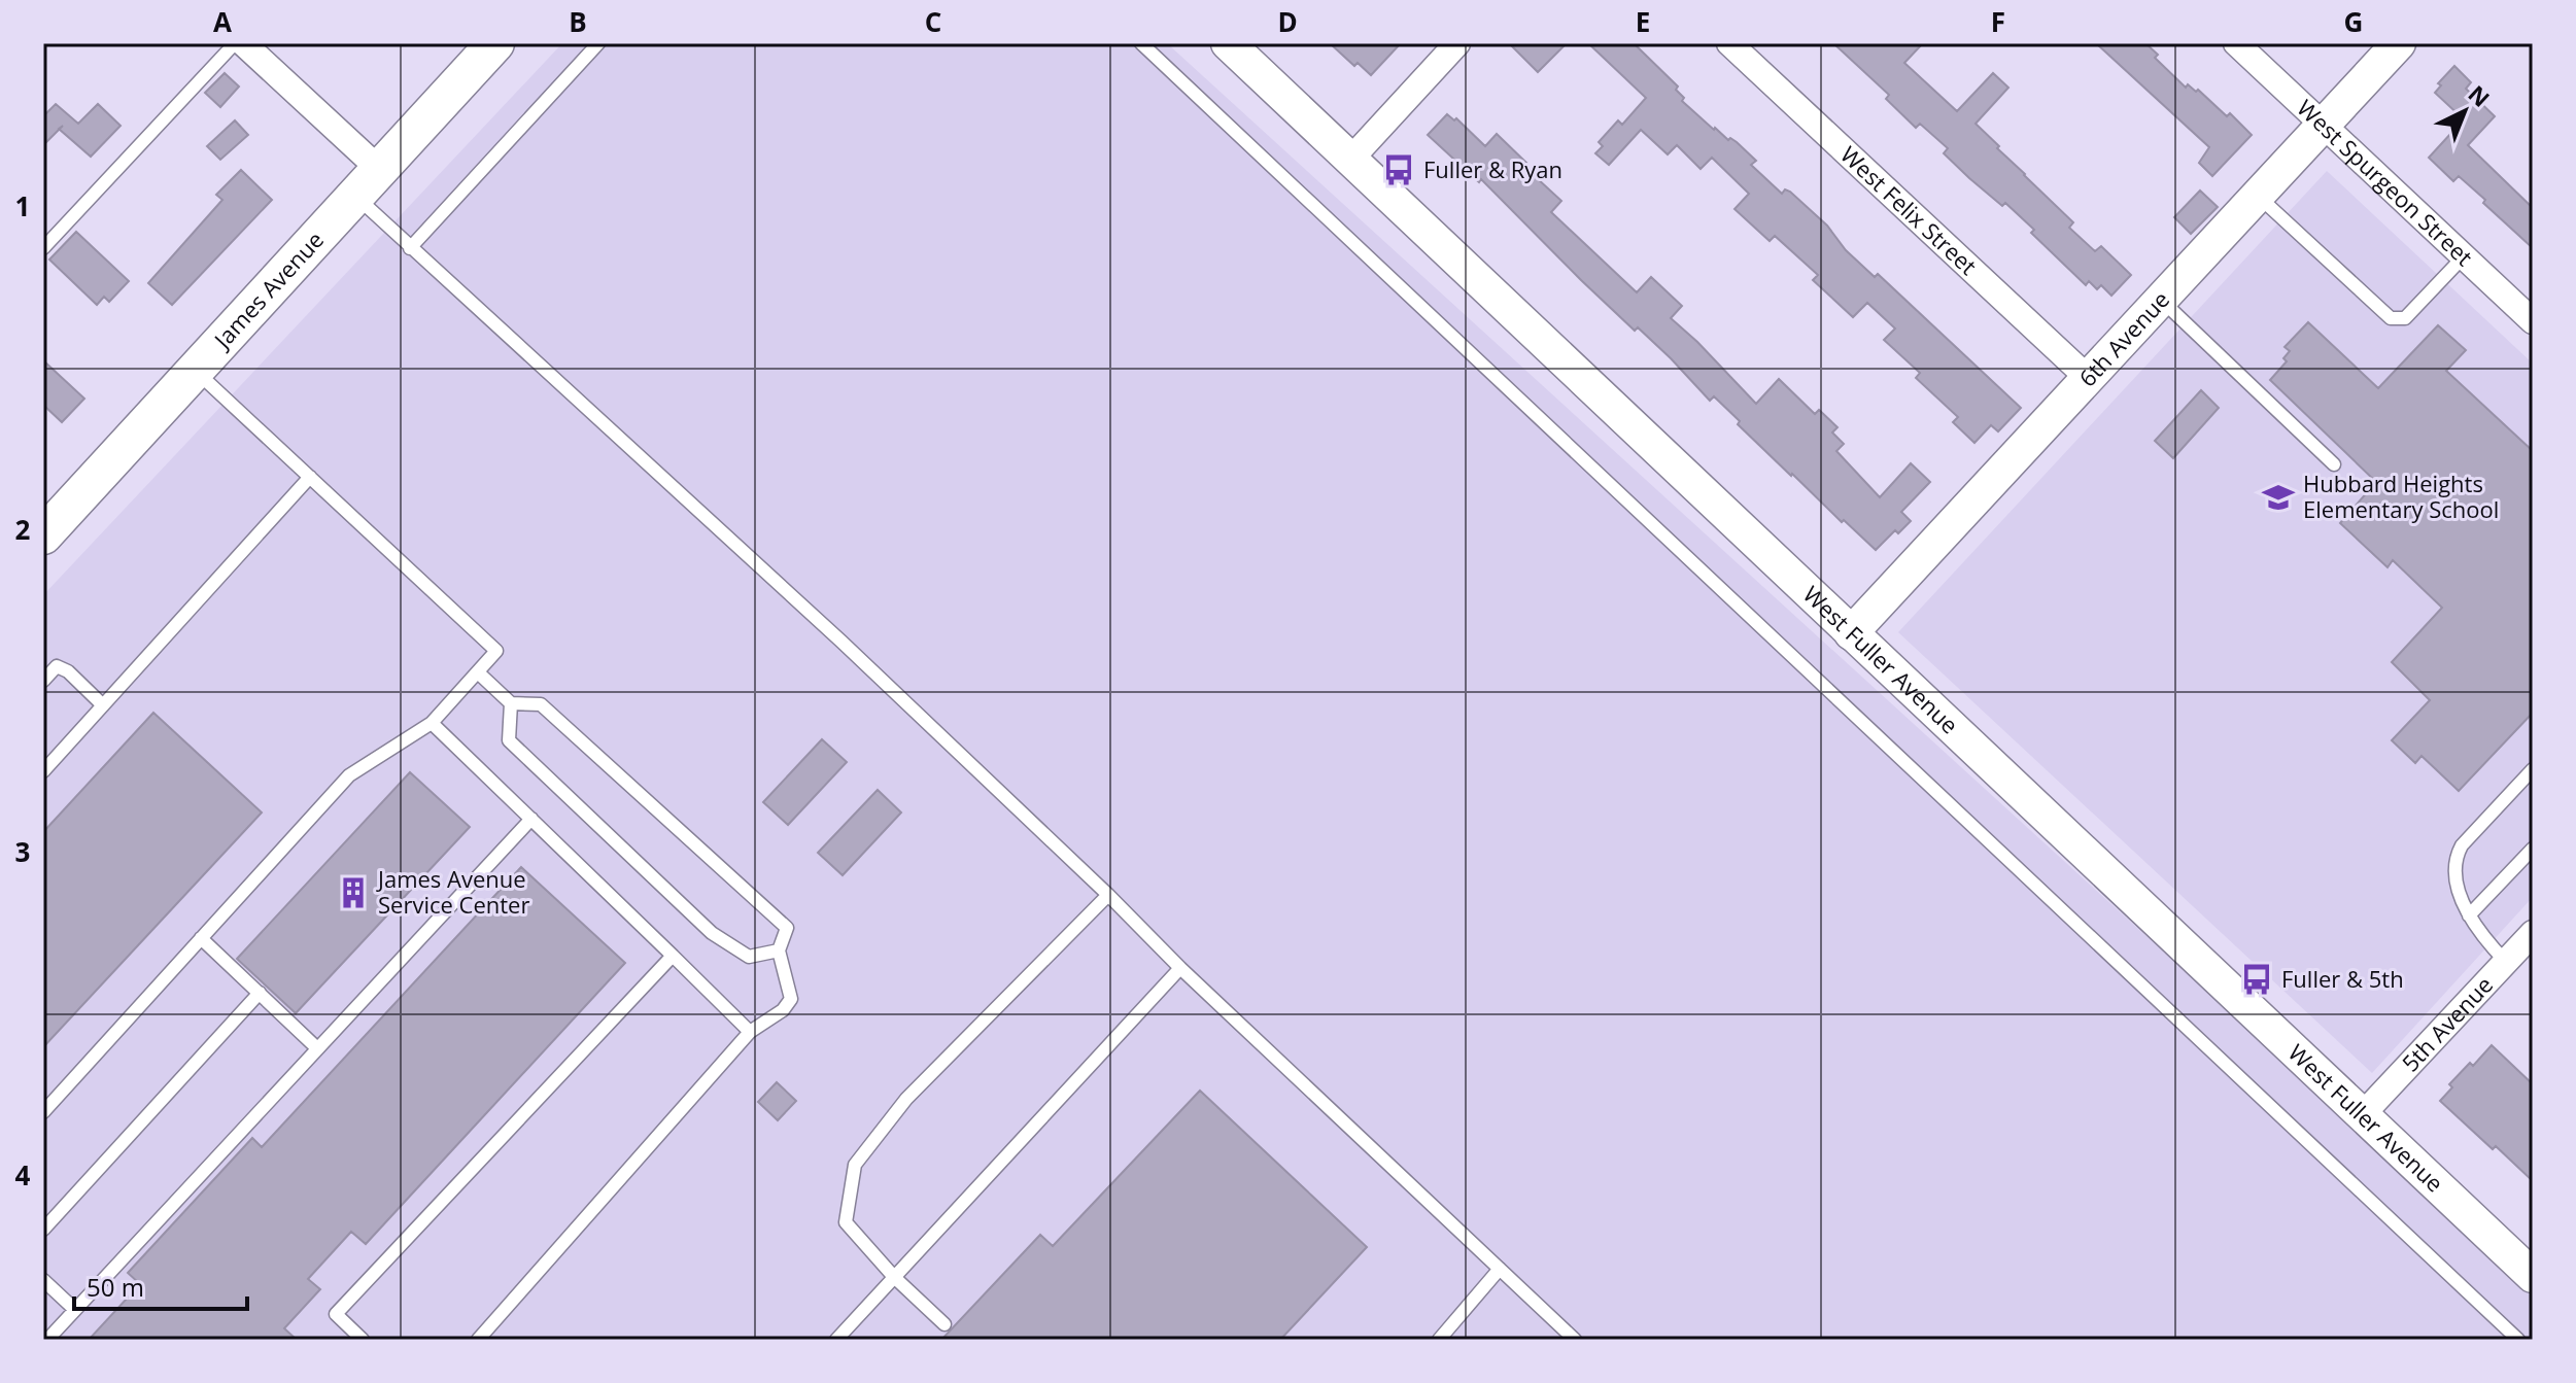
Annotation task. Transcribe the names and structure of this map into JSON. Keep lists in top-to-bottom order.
{
  "streets": {
    "main road": ["James Avenue"],
    "street": [
      "West Spurgeon Street",
      "West Felix Street",
      "6th Avenue",
      "West Fuller Avenue",
      "5th Avenue"
    ]
  },
  "crossings": [
    ["West Spurgeon Street", "6th Avenue"],
    ["West Felix Street", "6th Avenue"],
    ["6th Avenue", "West Fuller Avenue"],
    ["West Fuller Avenue", "5th Avenue"]
  ],
  "places": {
    "bus stop": ["Fuller & Ryan", "Fuller & 5th"],
    "school or university": ["Hubbard Heights Elementary School"],
    "building": ["James Avenue Service Center"]
  },
  "scale_bar": "50 m",
  "north": "top right",
  "grid": {
    "columns": [
      "A",
      "B",
      "C",
      "D",
      "E",
      "F",
      "G"
    ],
    "rows": [
      "1",
      "2",
      "3",
      "4"
    ]
  }
}
